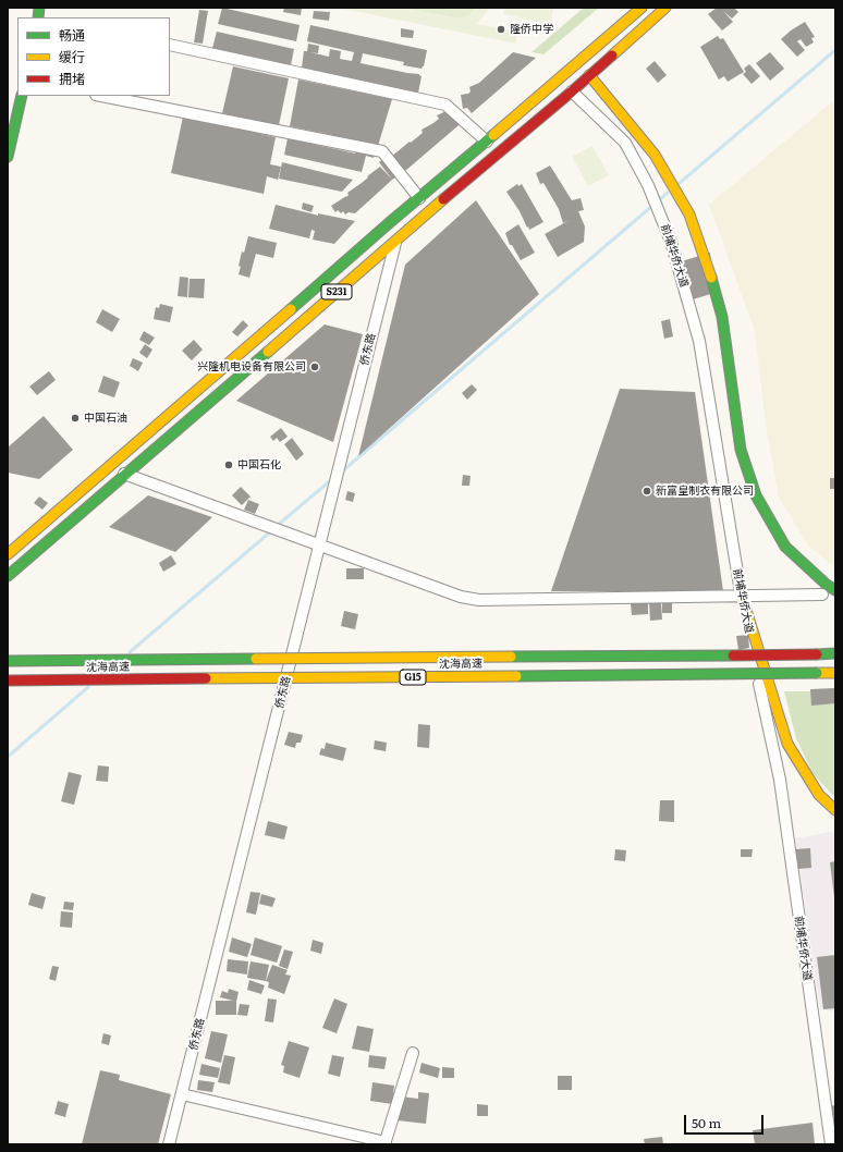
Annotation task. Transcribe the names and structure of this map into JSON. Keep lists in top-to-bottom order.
{
  "streets": {
    "main road": ["S231", "沈海高速", "G15"],
    "street": ["前埔华侨大道", "侨东路"]
  },
  "crossings": [
    ["前埔华侨大道", "S231"],
    ["S231", "侨东路"]
  ],
  "places": [
    "隆侨中学",
    "兴隆机电设备有限公司",
    "中国石油",
    "中国石化",
    "新富皇制衣有限公司"
  ],
  "legend": ["畅通", "缓行", "拥堵"],
  "scale_bar": "50 m"
}
